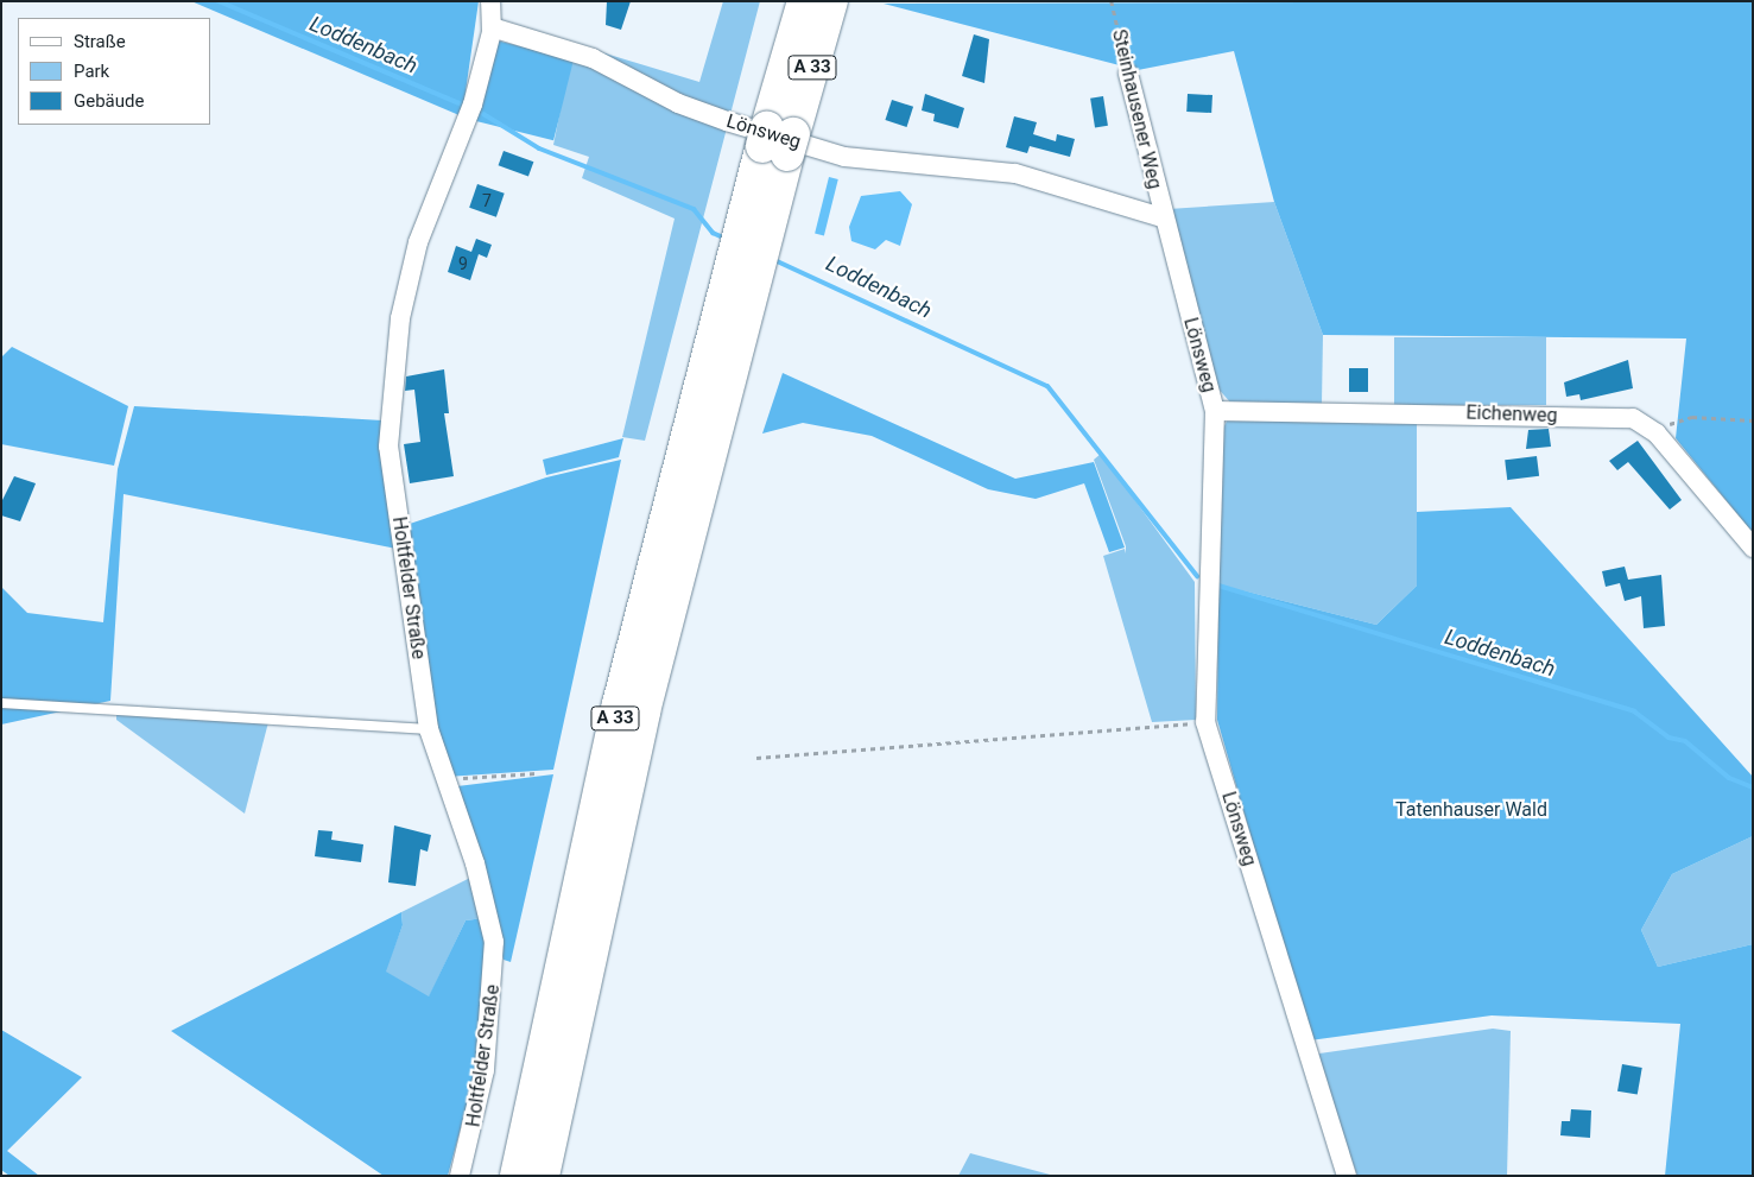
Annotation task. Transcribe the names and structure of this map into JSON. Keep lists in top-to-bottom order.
{
  "streets": {
    "highway": ["A 33"],
    "street": [
      "Steinhausener Weg",
      "Lönsweg",
      "Eichenweg",
      "Holtfelder Straße"
    ]
  },
  "crossings": [
    ["Steinhausener Weg", "Lönsweg"],
    ["Lönsweg", "Eichenweg"],
    ["Lönsweg", "Holtfelder Straße"]
  ],
  "water": ["Loddenbach"],
  "parks": ["Tatenhauser Wald"],
  "house_numbers": ["7", "9"],
  "legend": ["Straße", "Park", "Gebäude"]
}
